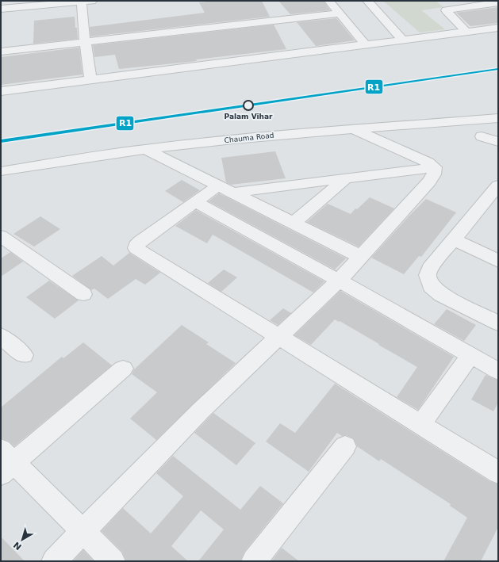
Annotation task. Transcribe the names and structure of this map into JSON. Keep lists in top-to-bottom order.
{
  "streets": {
    "street": ["Chauma Road"]
  },
  "places": ["Palam Vihar"],
  "lines": ["transit line R1"],
  "north": "bottom left"
}
